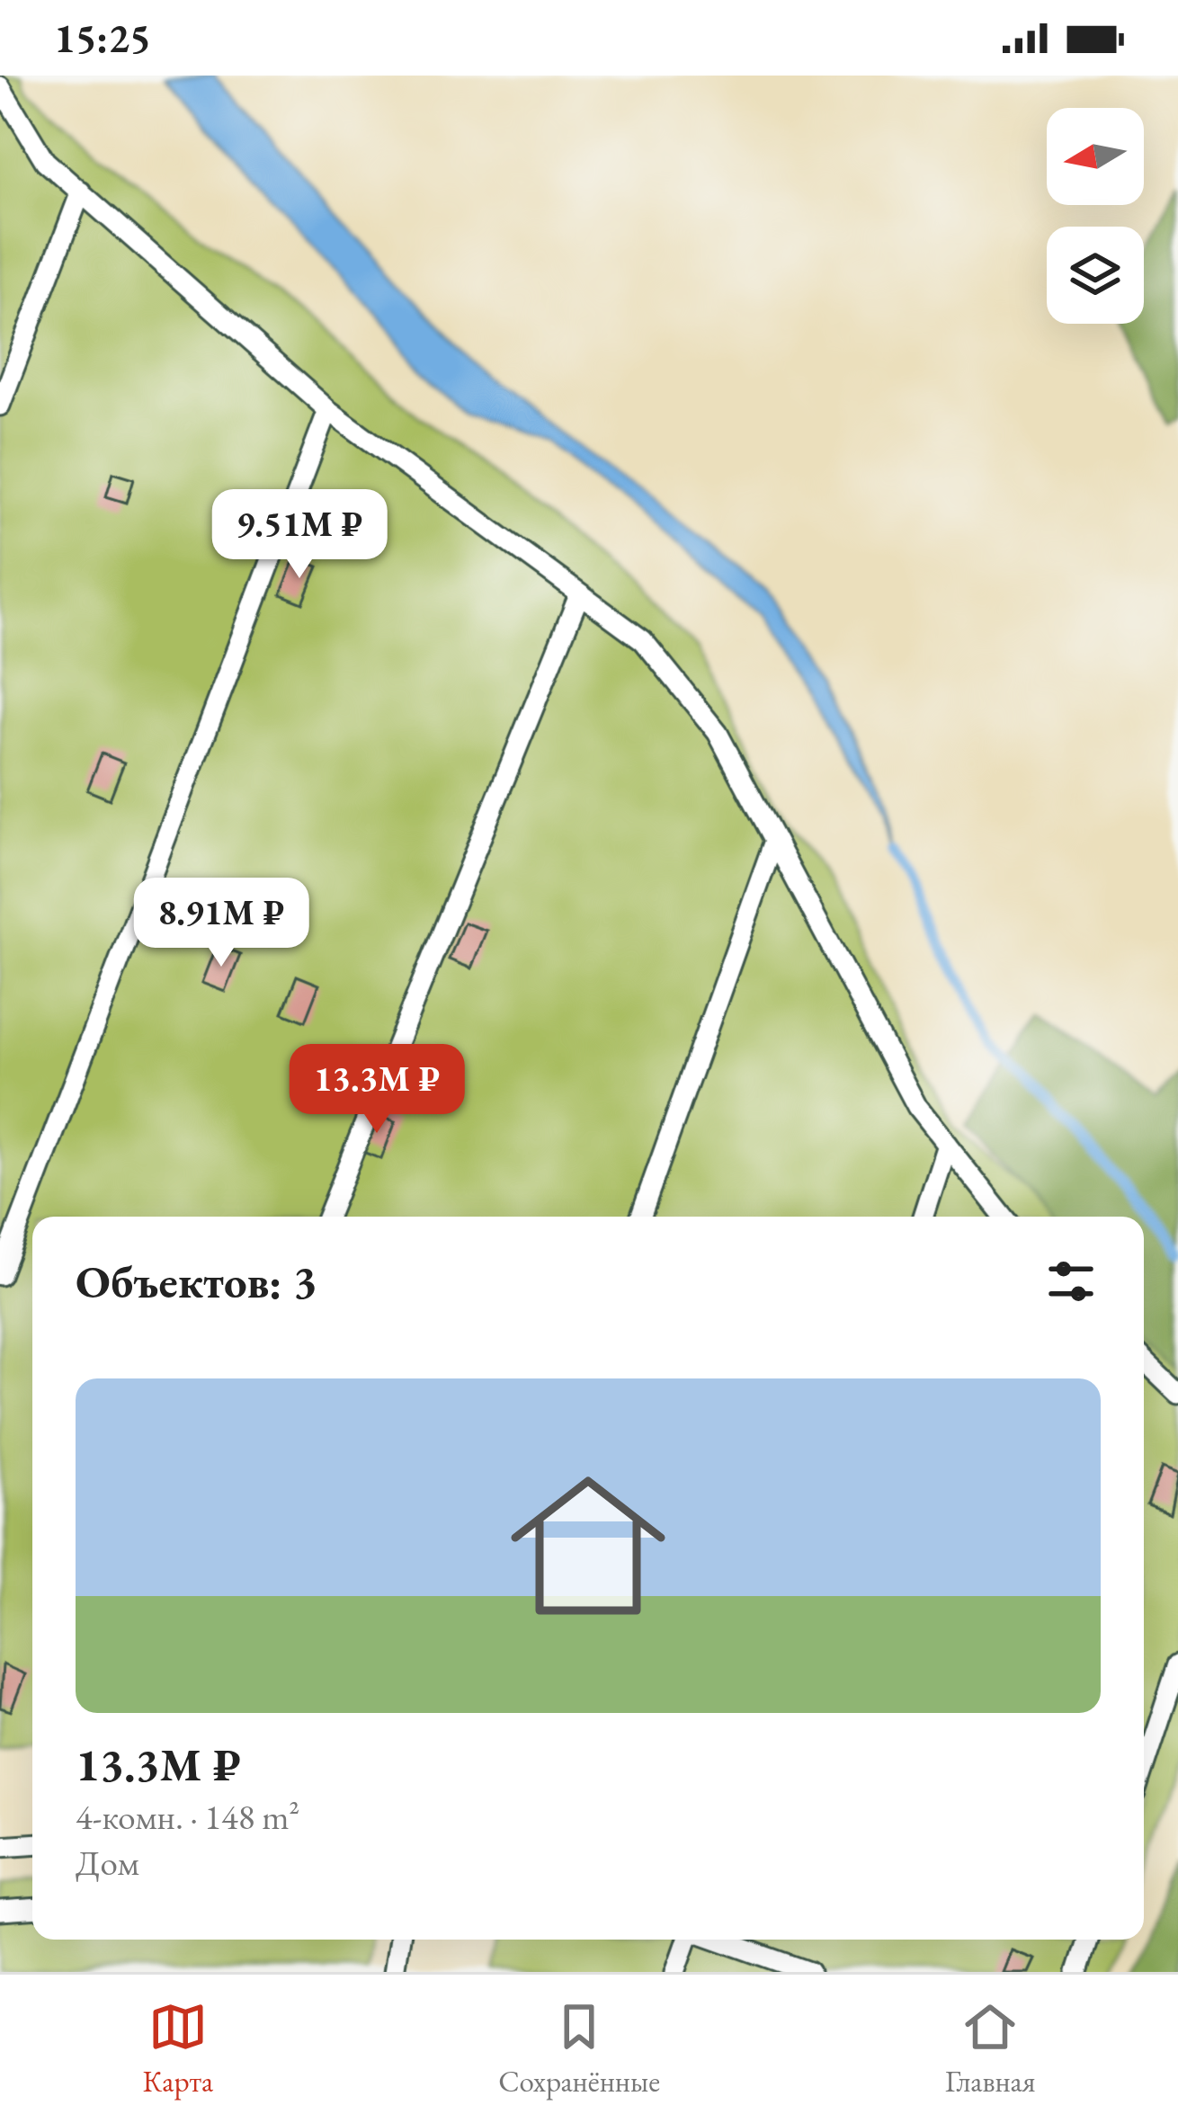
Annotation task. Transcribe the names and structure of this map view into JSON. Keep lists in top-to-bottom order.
{
  "north": "left",
  "page": {
    "status": "15:25",
    "price": ["9.51M ₽", "8.91M ₽", "13.3M ₽"],
    "heading": "Объектов: 3",
    "list": [
      {
        "name": "13.3M ₽",
        "note": "4-комн. · 148 m² · Дом"
      }
    ],
    "tabs": ["Карта", "Сохранённые", "Главная"]
  }
}
